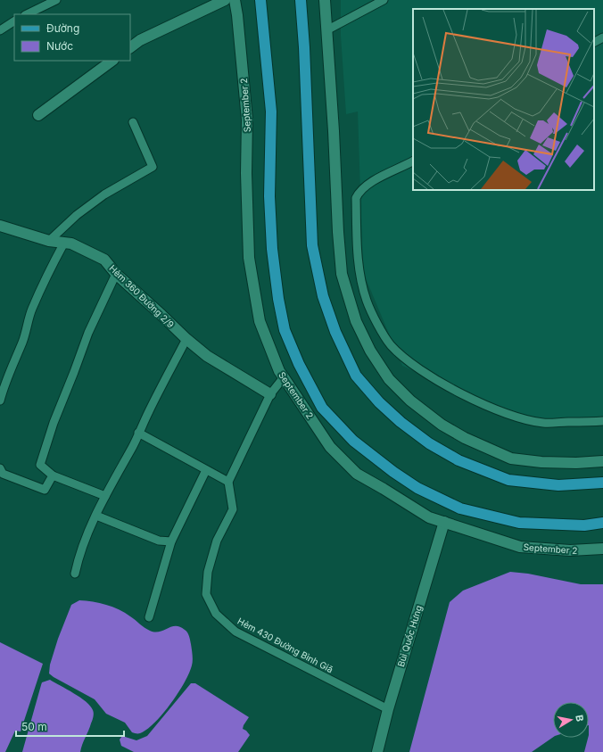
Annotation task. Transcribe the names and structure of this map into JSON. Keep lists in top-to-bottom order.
{
  "streets": {
    "main road": ["September 2", "Hẻm 360 Đường 2/9", "Bùi Quốc Hưng"],
    "lane": ["Hẻm 430 Đường Bình Giã"]
  },
  "crossings": [
    ["September 2", "Bùi Quốc Hưng"],
    ["Bùi Quốc Hưng", "Hẻm 430 Đường Bình Giã"]
  ],
  "legend": ["Đường", "Nước"],
  "scale_bar": "50 m",
  "north": "right"
}
